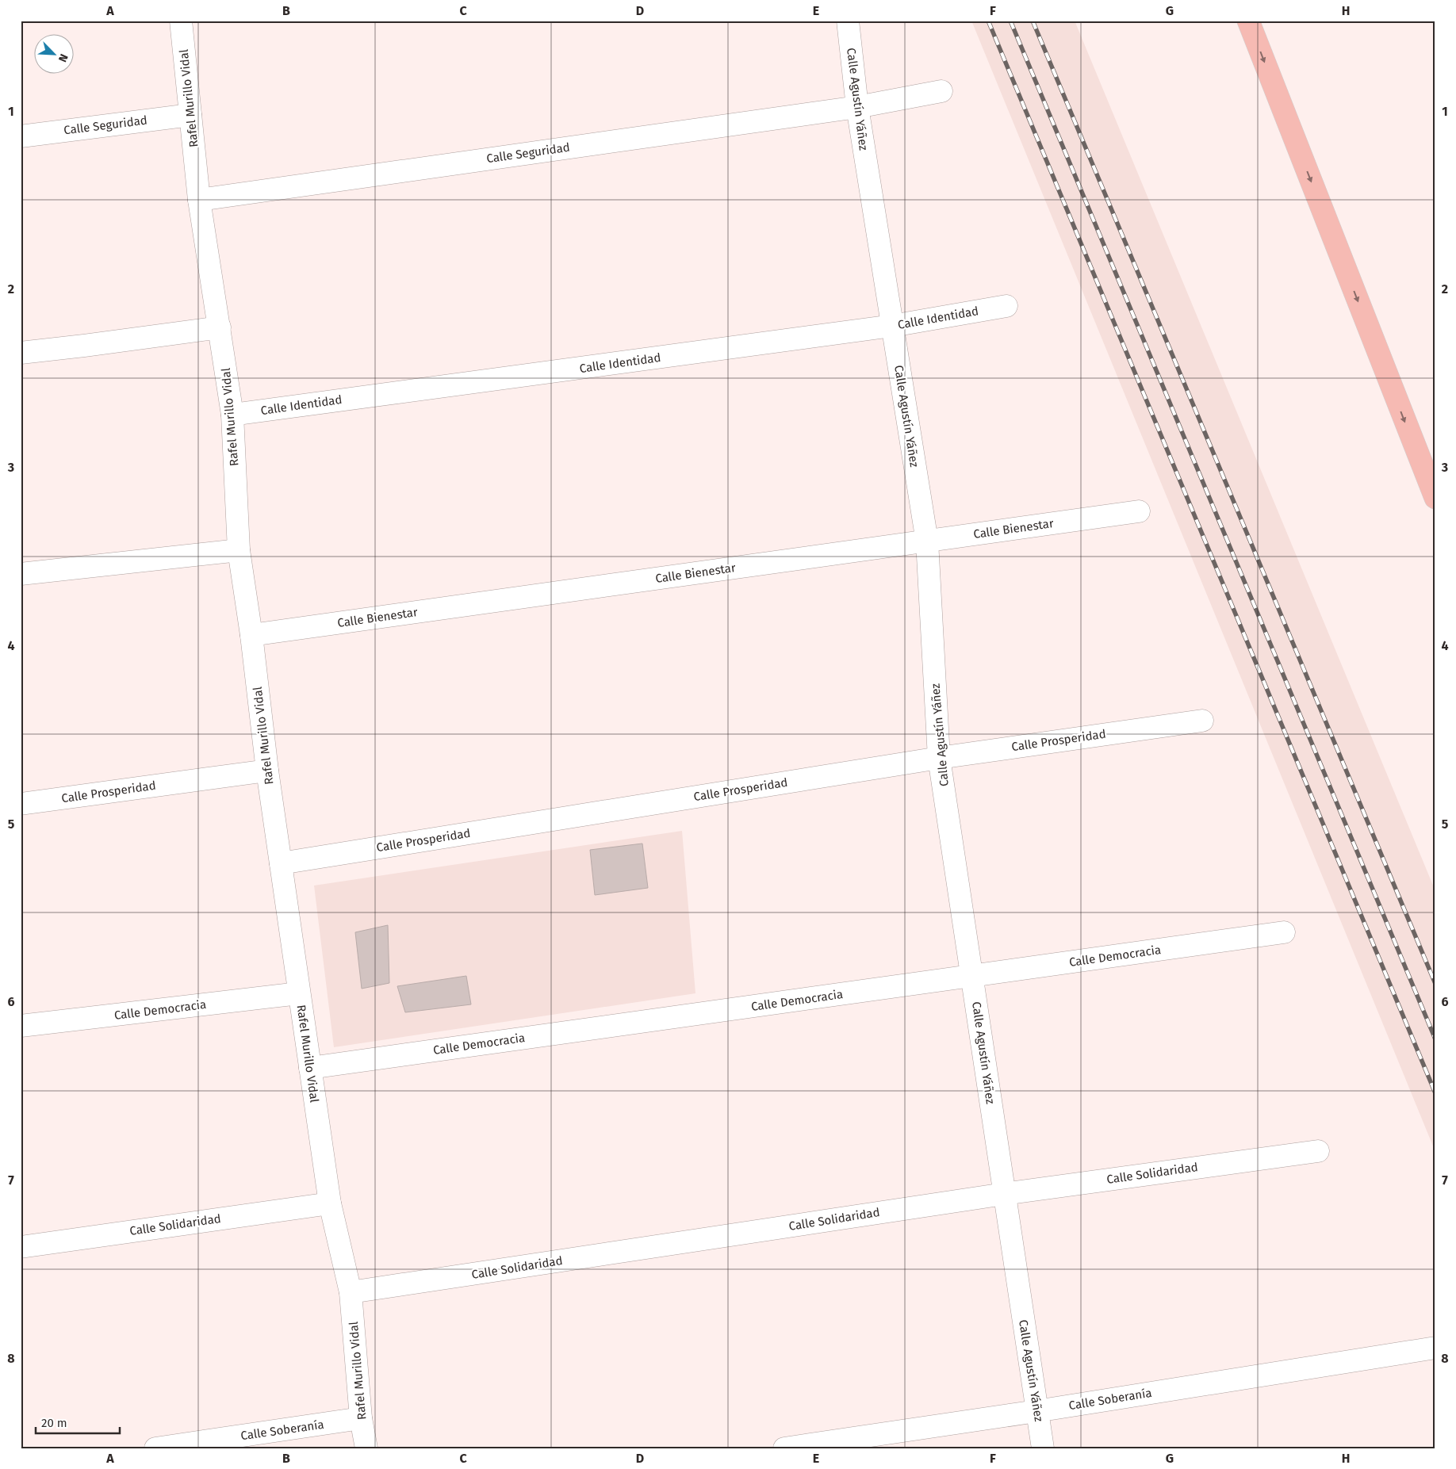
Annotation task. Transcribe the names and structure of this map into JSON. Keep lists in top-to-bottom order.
{
  "streets": {
    "street": [
      "Rafel Murillo Vidal",
      "Calle Agustín Yáñez",
      "Calle Seguridad",
      "Calle Identidad",
      "Calle Bienestar",
      "Calle Prosperidad",
      "Calle Democracia",
      "Calle Solidaridad",
      "Calle Soberanía"
    ]
  },
  "crossings": [
    ["Rafel Murillo Vidal", "Calle Seguridad"],
    ["Rafel Murillo Vidal", "Calle Identidad"],
    ["Rafel Murillo Vidal", "Calle Bienestar"],
    ["Rafel Murillo Vidal", "Calle Prosperidad"],
    ["Rafel Murillo Vidal", "Calle Democracia"],
    ["Rafel Murillo Vidal", "Calle Solidaridad"],
    ["Rafel Murillo Vidal", "Calle Soberanía"],
    ["Calle Agustín Yáñez", "Calle Seguridad"],
    ["Calle Agustín Yáñez", "Calle Identidad"],
    ["Calle Agustín Yáñez", "Calle Bienestar"],
    ["Calle Agustín Yáñez", "Calle Prosperidad"],
    ["Calle Agustín Yáñez", "Calle Democracia"],
    ["Calle Agustín Yáñez", "Calle Solidaridad"],
    ["Calle Agustín Yáñez", "Calle Soberanía"]
  ],
  "scale_bar": "20 m",
  "north": "bottom right",
  "grid": {
    "columns": [
      "A",
      "B",
      "C",
      "D",
      "E",
      "F",
      "G",
      "H"
    ],
    "rows": [
      "1",
      "2",
      "3",
      "4",
      "5",
      "6",
      "7",
      "8"
    ]
  }
}
